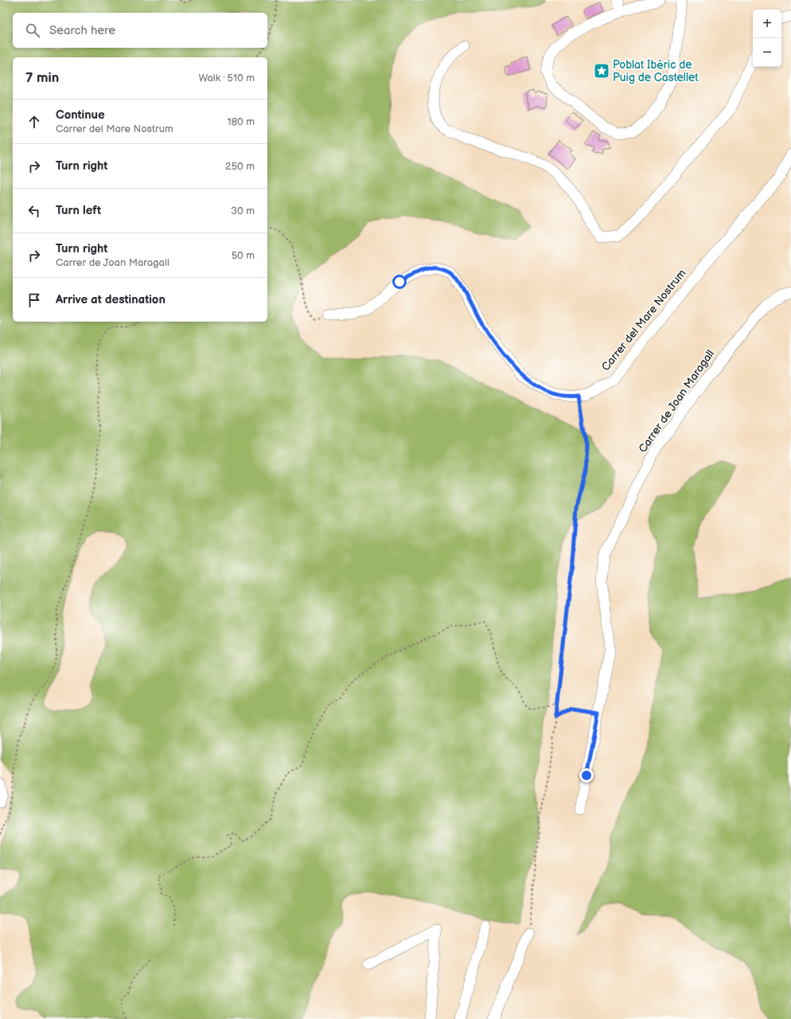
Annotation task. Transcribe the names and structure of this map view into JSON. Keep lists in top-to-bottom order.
{
  "streets": {
    "street": ["Carrer del Mare Nostrum", "Carrer de Joan Maragall"]
  },
  "places": {
    "place": ["Poblat Ibèric de Puig de Castellet"]
  },
  "page": {
    "map_buttons": ["+", "−"],
    "search": "Search here",
    "heading": ["7 min", "Walk · 510 m"],
    "list": [
      ["Continue", "Carrer del Mare Nostrum", "180 m"],
      ["Turn right", "250 m"],
      ["Turn left", "30 m"],
      ["Turn right", "Carrer de Joan Maragall", "50 m"],
      "Arrive at destination"
    ]
  }
}
